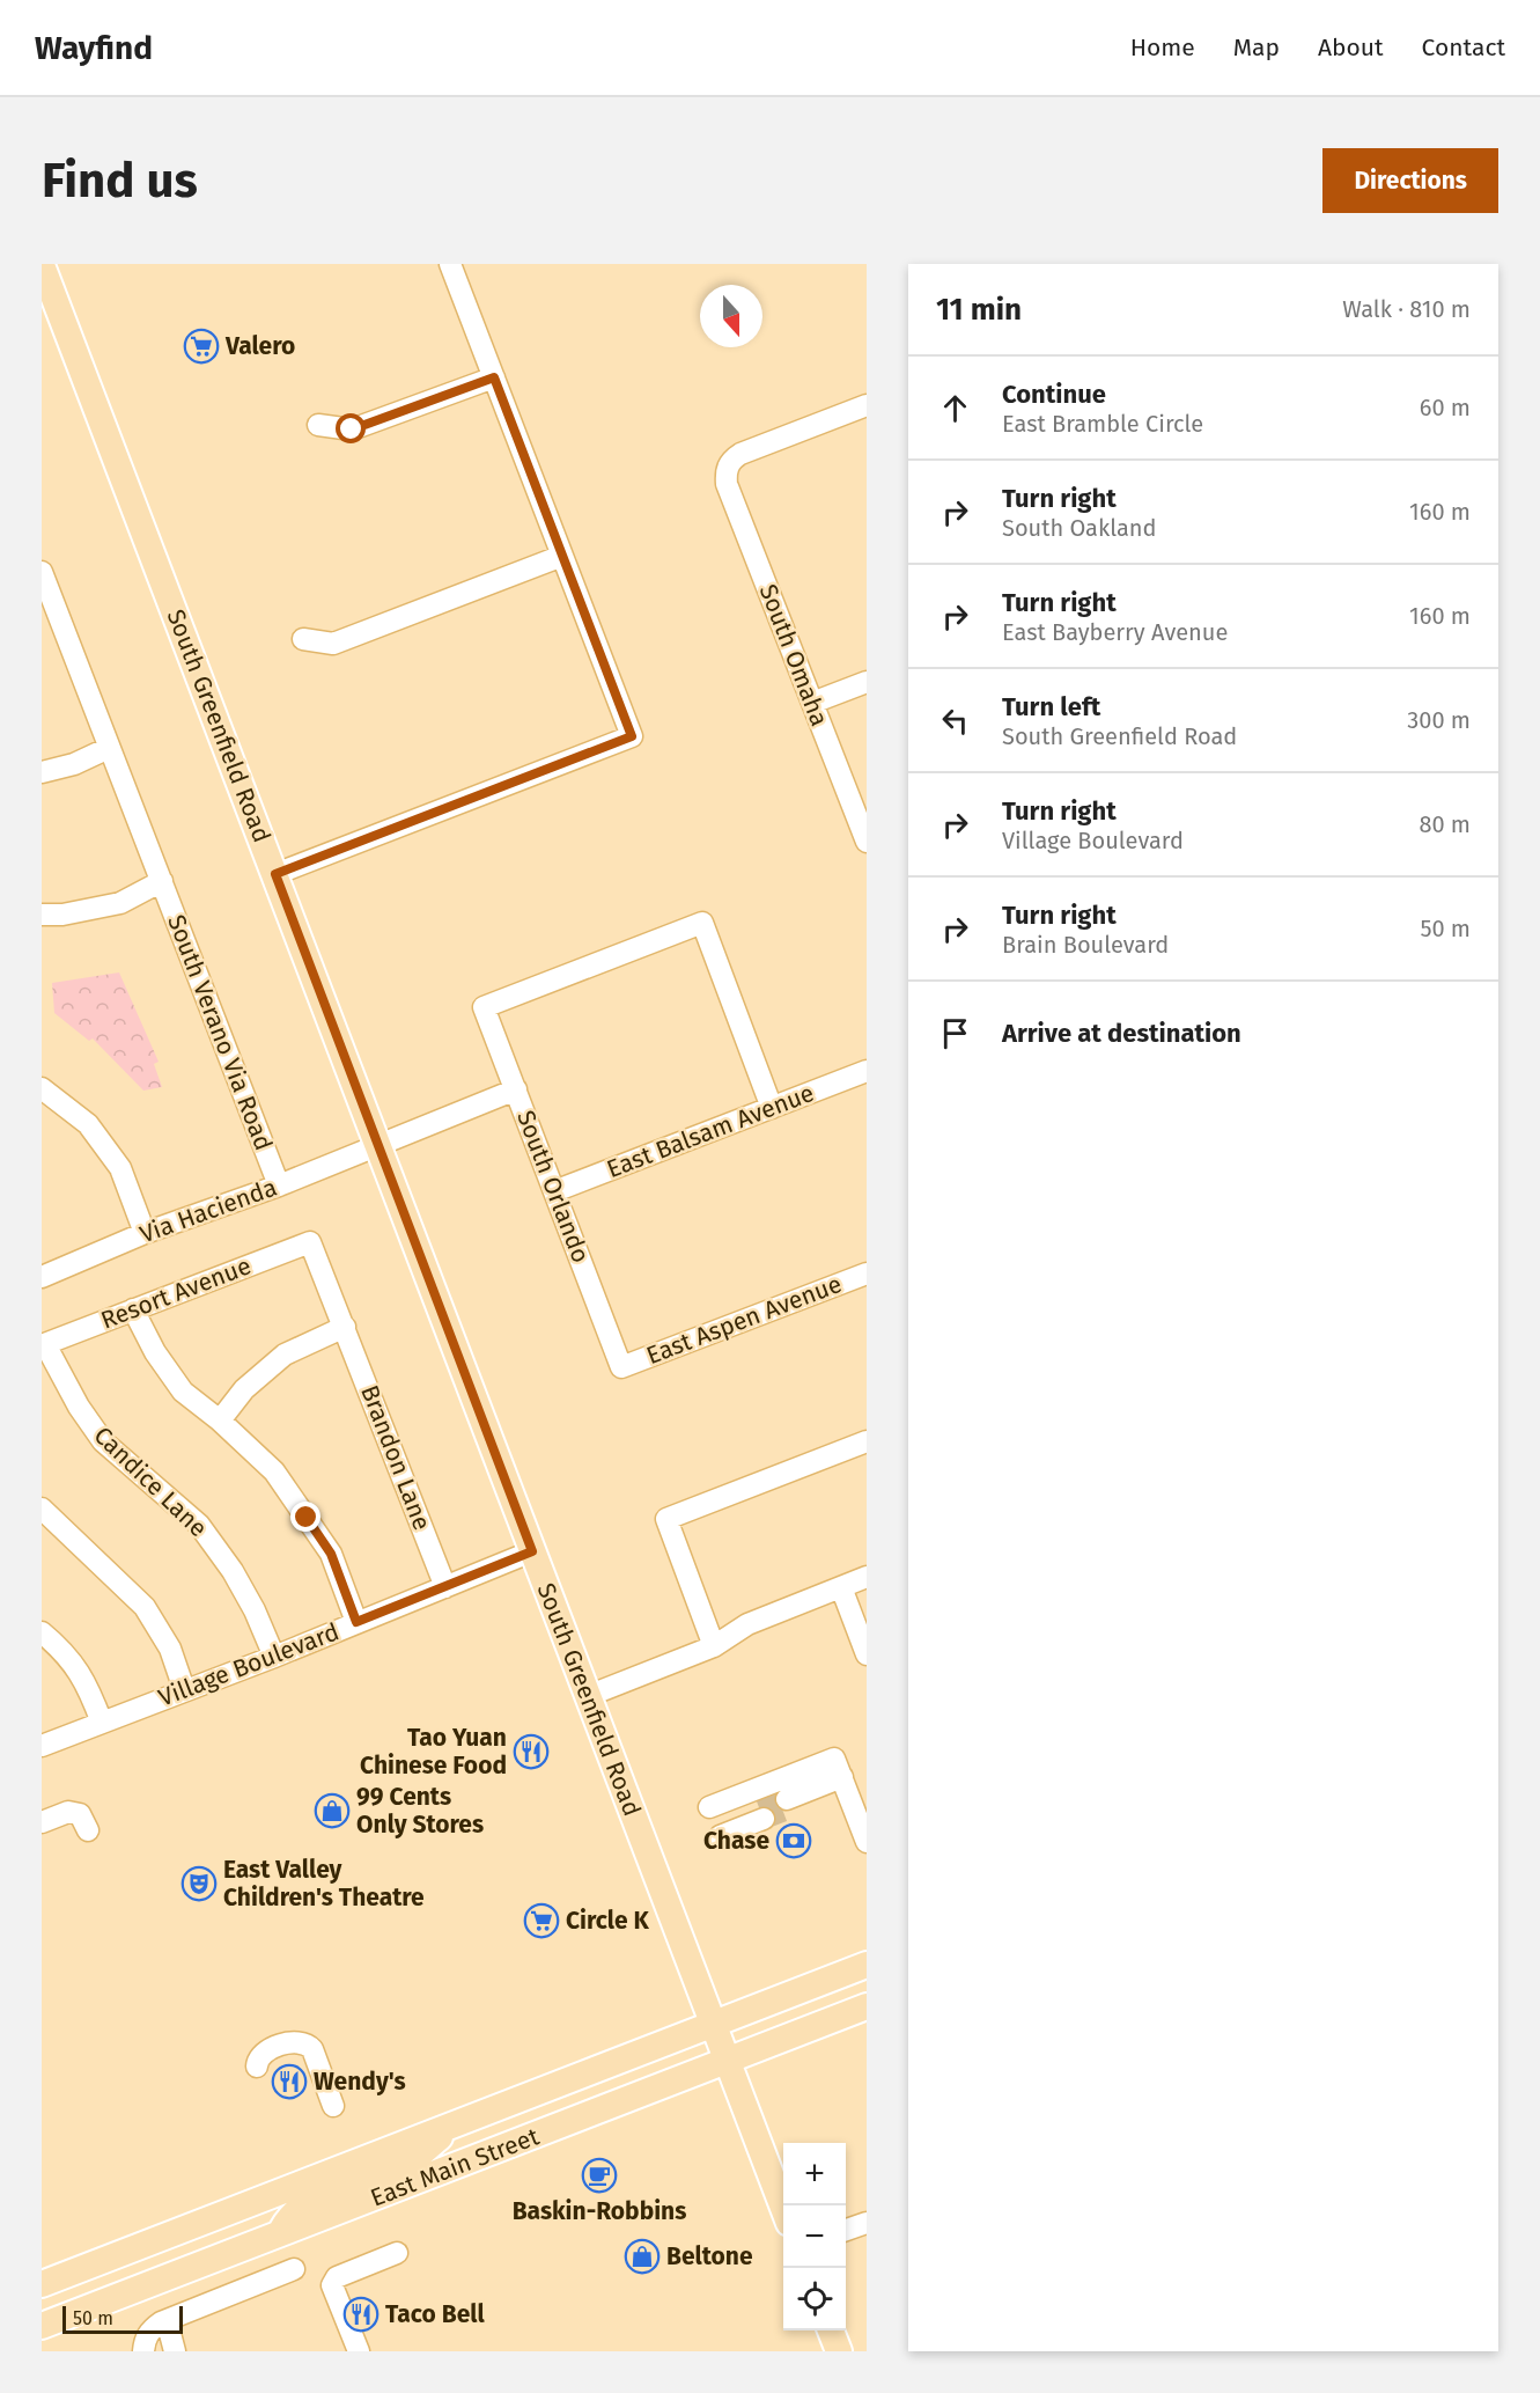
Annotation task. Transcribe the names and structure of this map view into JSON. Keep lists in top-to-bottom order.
{
  "streets": {
    "main road": ["South Greenfield Road", "East Main Street"],
    "street": [
      "South Omaha",
      "South Verano Via Road",
      "East Balsam Avenue",
      "South Orlando",
      "Via Hacienda",
      "Resort Avenue",
      "East Aspen Avenue",
      "Brandon Lane",
      "Candice Lane",
      "Village Boulevard"
    ]
  },
  "crossings": [
    ["South Greenfield Road", "Via Hacienda"],
    ["South Greenfield Road", "Village Boulevard"],
    ["South Greenfield Road", "East Main Street"],
    ["South Verano Via Road", "Via Hacienda"],
    ["East Balsam Avenue", "South Orlando"],
    ["South Orlando", "Via Hacienda"],
    ["South Orlando", "East Aspen Avenue"],
    ["Resort Avenue", "Brandon Lane"],
    ["Resort Avenue", "Candice Lane"],
    ["Brandon Lane", "Village Boulevard"],
    ["Candice Lane", "Village Boulevard"]
  ],
  "places": {
    "supermarket": ["Valero", "Circle K"],
    "restaurant": ["Tao Yuan Chinese Food", "Wendy's", "Taco Bell"],
    "shop": ["99 Cents Only Stores", "Beltone"],
    "bank": ["Chase"],
    "theatre": ["East Valley Children's Theatre"],
    "cafe": ["Baskin-Robbins"]
  },
  "scale_bar": "50 m",
  "north": "bottom",
  "page": {
    "header": "Wayfind",
    "nav": [
      "Home",
      "Map",
      "About",
      "Contact"
    ],
    "buttons": "Directions",
    "title": "Find us",
    "heading": ["11 min", "Walk · 810 m"],
    "list": [
      ["Continue", "East Bramble Circle", "60 m"],
      ["Turn right", "South Oakland", "160 m"],
      ["Turn right", "East Bayberry Avenue", "160 m"],
      ["Turn left", "South Greenfield Road", "300 m"],
      ["Turn right", "Village Boulevard", "80 m"],
      ["Turn right", "Brain Boulevard", "50 m"],
      "Arrive at destination"
    ],
    "map_buttons": ["+", "−"],
    "scale": "50 m"
  }
}
